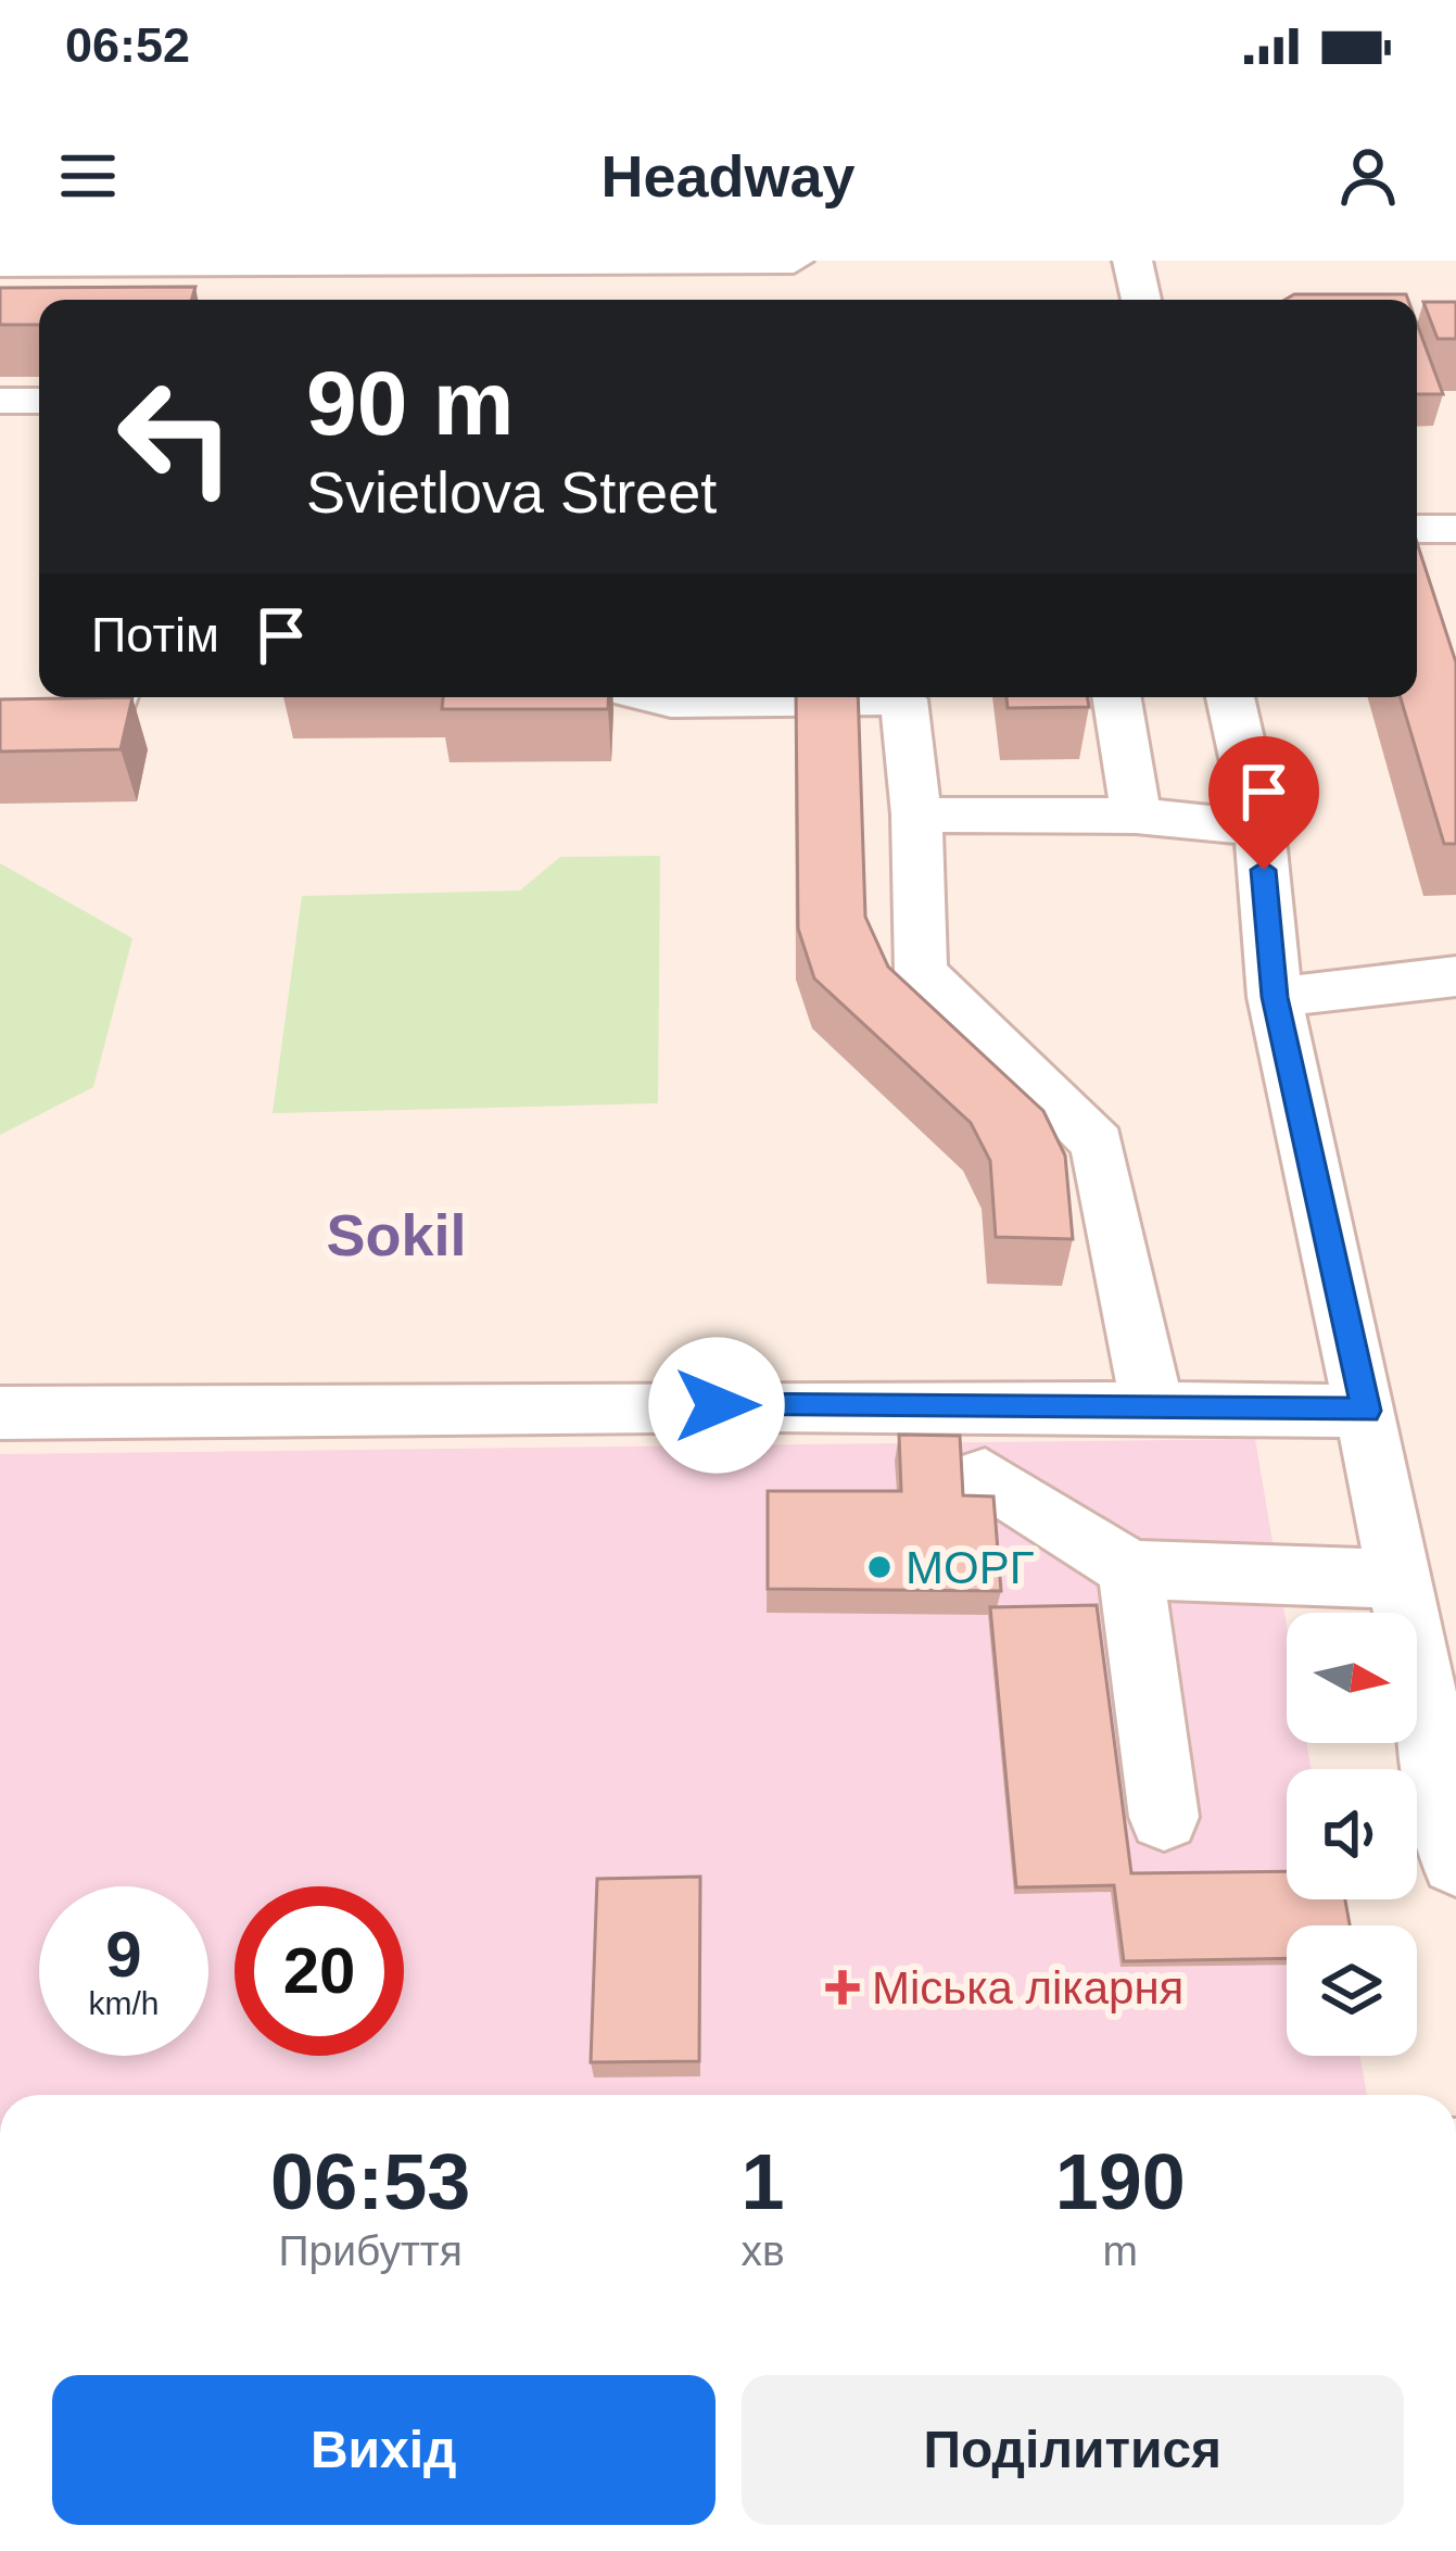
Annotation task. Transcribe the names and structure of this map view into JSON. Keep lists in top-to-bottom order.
{
  "districts": ["Sokil"],
  "places": {
    "other": ["МОРГ"],
    "health": ["Міська лікарня"]
  },
  "north": "right",
  "page": {
    "status": "06:52",
    "header": "Headway",
    "turn": ["90 m", "Svietlova Street"],
    "then": "Потім",
    "speed": "9 km/h",
    "limit": "20",
    "eta": [
      "06:53",
      "Прибуття",
      "1",
      "хв",
      "190",
      "m"
    ],
    "buttons": ["Вихід", "Поділитися"]
  }
}
